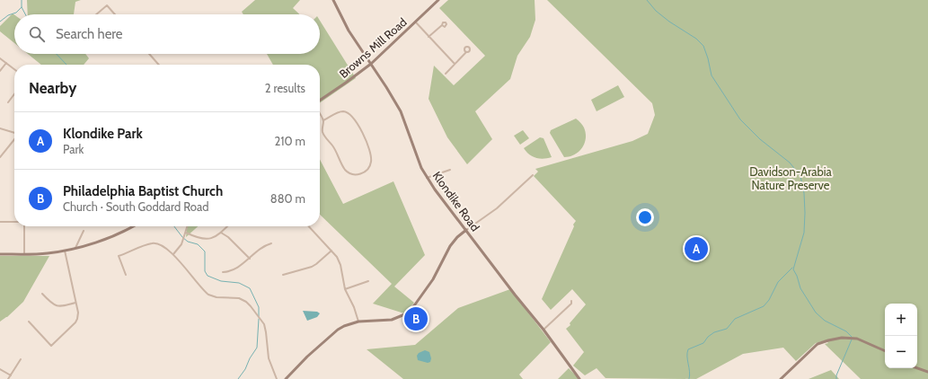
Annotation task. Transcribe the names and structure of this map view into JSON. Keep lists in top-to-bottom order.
{
  "streets": {
    "main road": ["Browns Mill Road", "Klondike Road"]
  },
  "crossings": [
    ["Browns Mill Road", "Klondike Road"]
  ],
  "parks": ["Davidson-Arabia Nature Preserve"],
  "page": {
    "search": "Search here",
    "heading": ["Nearby", "2 results"],
    "list": [
      {
        "mark": "A",
        "name": "Klondike Park",
        "note": "Park",
        "value": "210 m"
      },
      {
        "mark": "B",
        "name": "Philadelphia Baptist Church",
        "note": "Church · South Goddard Road",
        "value": "880 m"
      }
    ],
    "pins": ["A", "B"],
    "map_buttons": ["+", "−"]
  }
}
